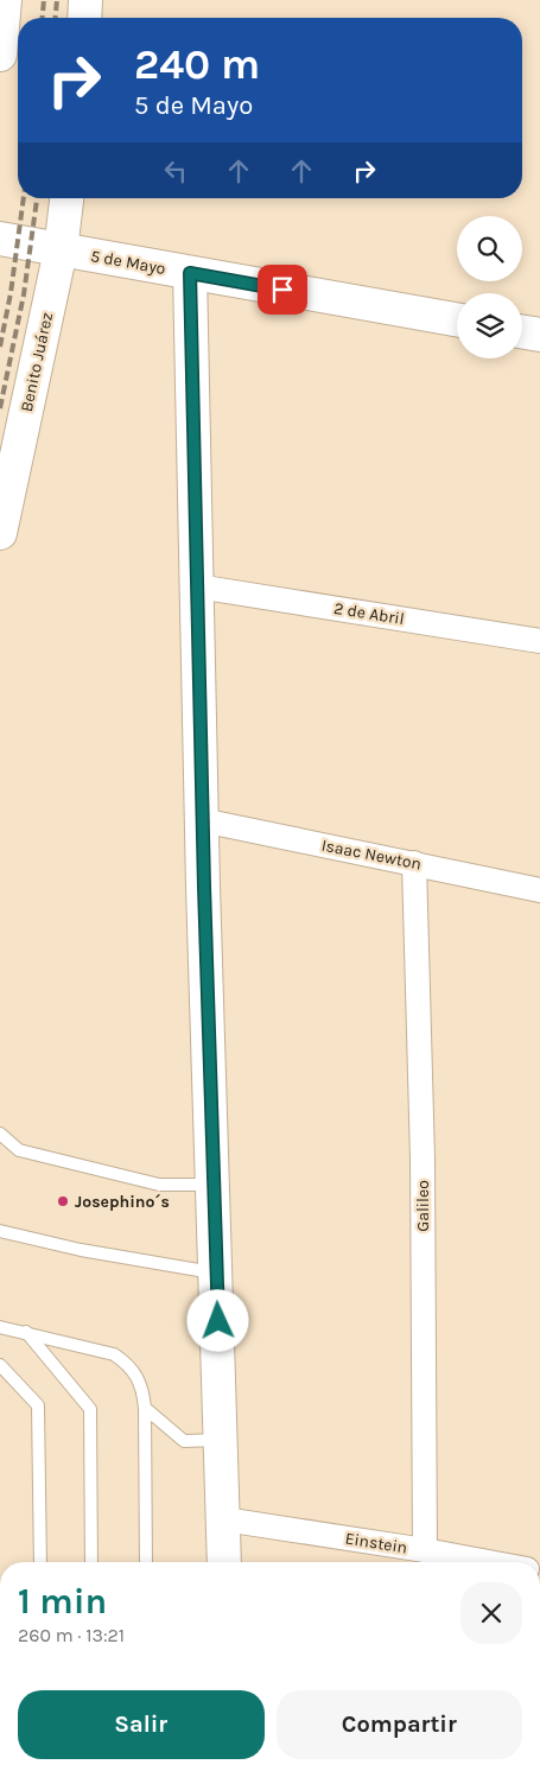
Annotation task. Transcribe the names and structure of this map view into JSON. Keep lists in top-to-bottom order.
{
  "streets": {
    "street": [
      "5 de Mayo",
      "Benito Juárez",
      "2 de Abril",
      "Isaac Newton",
      "Galileo",
      "Einstein"
    ]
  },
  "crossings": [
    ["5 de Mayo", "Benito Juárez"],
    ["Isaac Newton", "Galileo"],
    ["Galileo", "Einstein"]
  ],
  "places": ["Josephino´s"],
  "page": {
    "turn": ["240 m", "5 de Mayo"],
    "heading": ["1 min", "260 m · 13:21"],
    "buttons": ["Salir", "Compartir"]
  }
}
